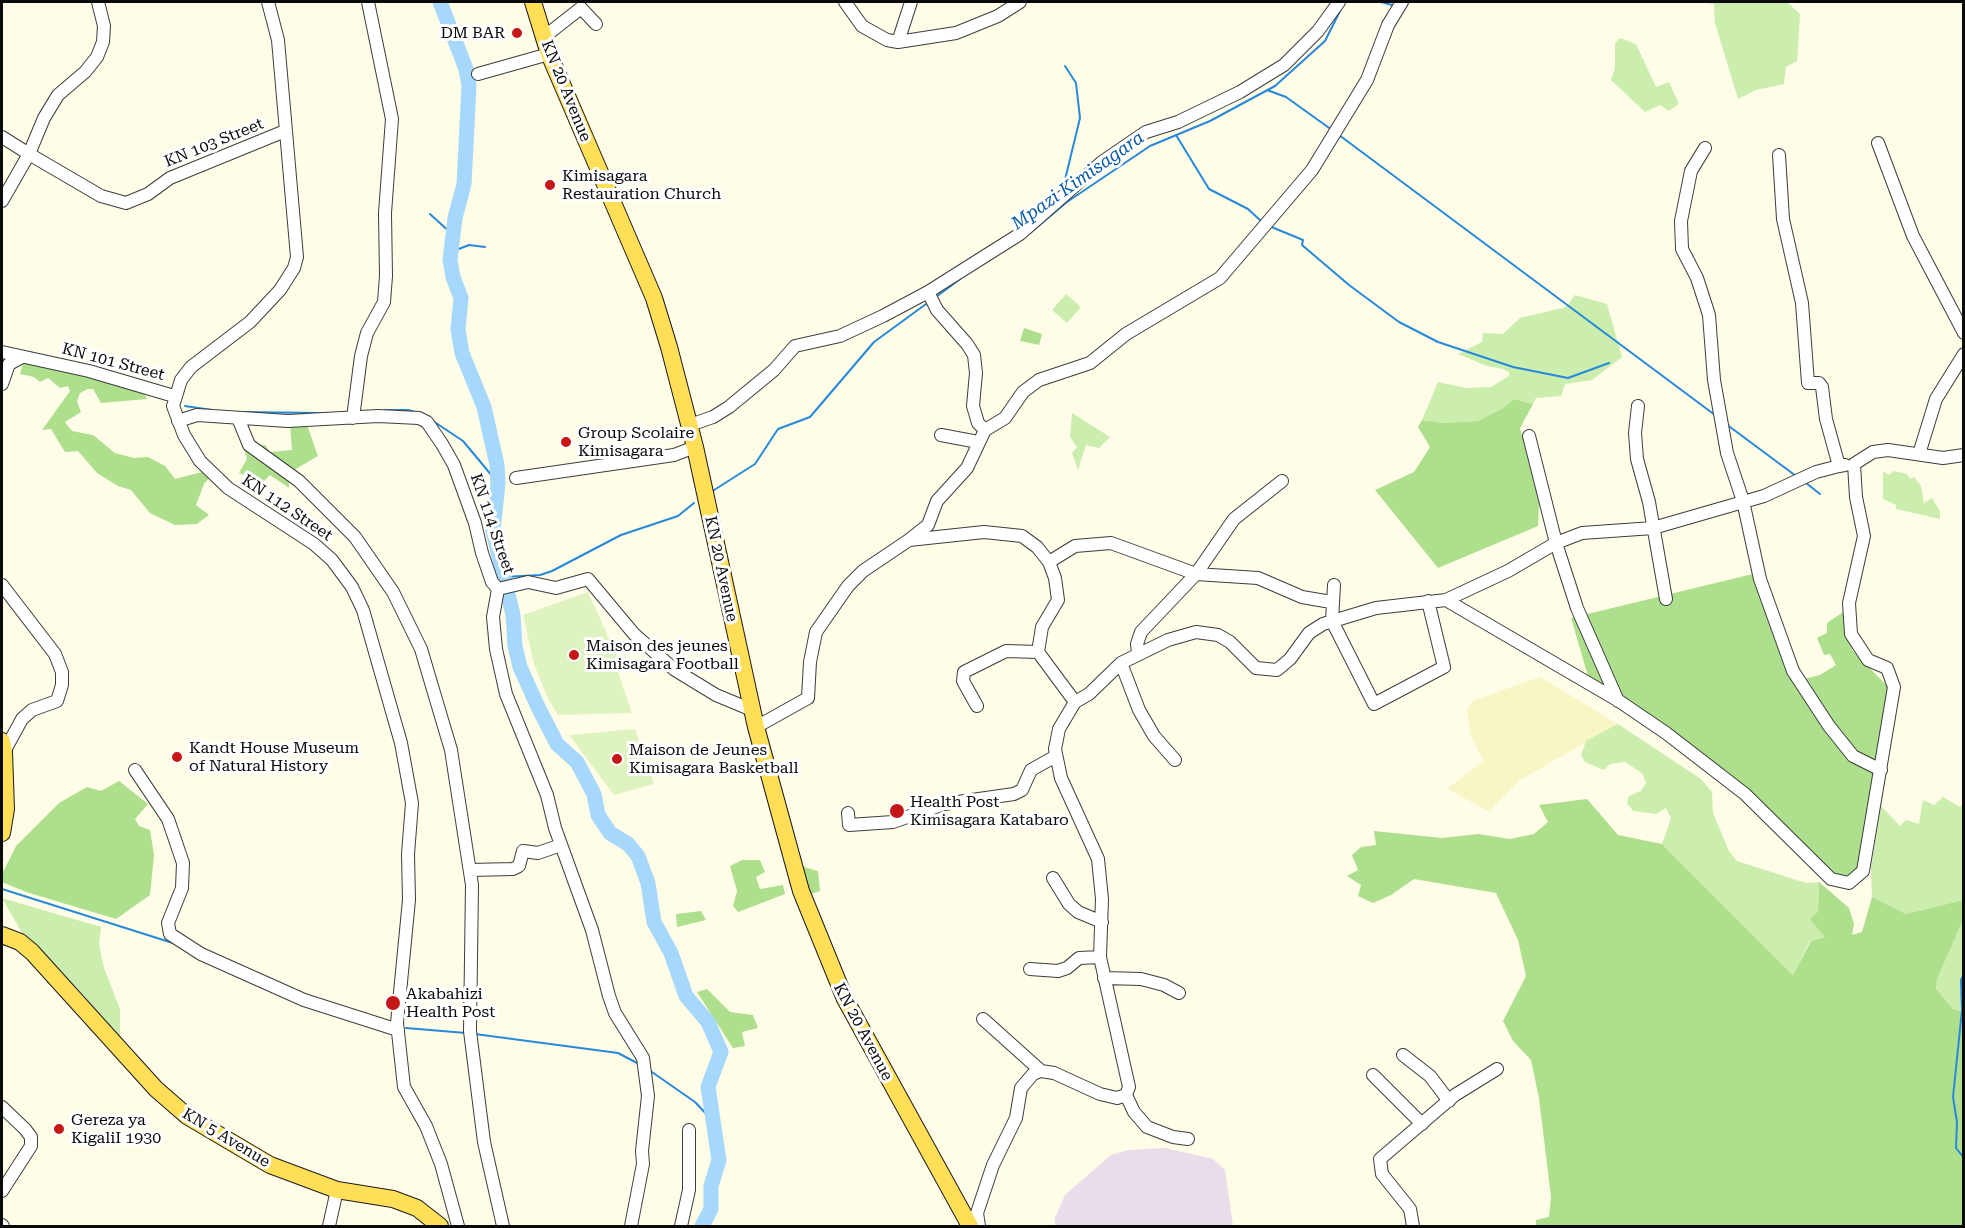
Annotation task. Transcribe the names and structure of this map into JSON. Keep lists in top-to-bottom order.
{
  "streets": {
    "main road": ["KN 20 Avenue", "KN 5 Avenue"],
    "street": [
      "KN 103 Street",
      "KN 101 Street",
      "KN 112 Street",
      "KN 114 Street"
    ]
  },
  "crossings": [
    ["KN 20 Avenue", "KN 114 Street"],
    ["KN 101 Street", "KN 112 Street"],
    ["KN 112 Street", "KN 114 Street"]
  ],
  "water": ["Mpazi Kimisagara"],
  "places": [
    "DM BAR",
    "Kimisagara Restauration Church",
    "Group Scolaire Kimisagara",
    "Maison des jeunes Kimisagara Football",
    "Kandt House Museum of Natural History",
    "Maison de Jeunes Kimisagara Basketball",
    "Health Post Kimisagara Katabaro",
    "Akabahizi Health Post",
    "Gereza ya KigaliI 1930"
  ]
}
